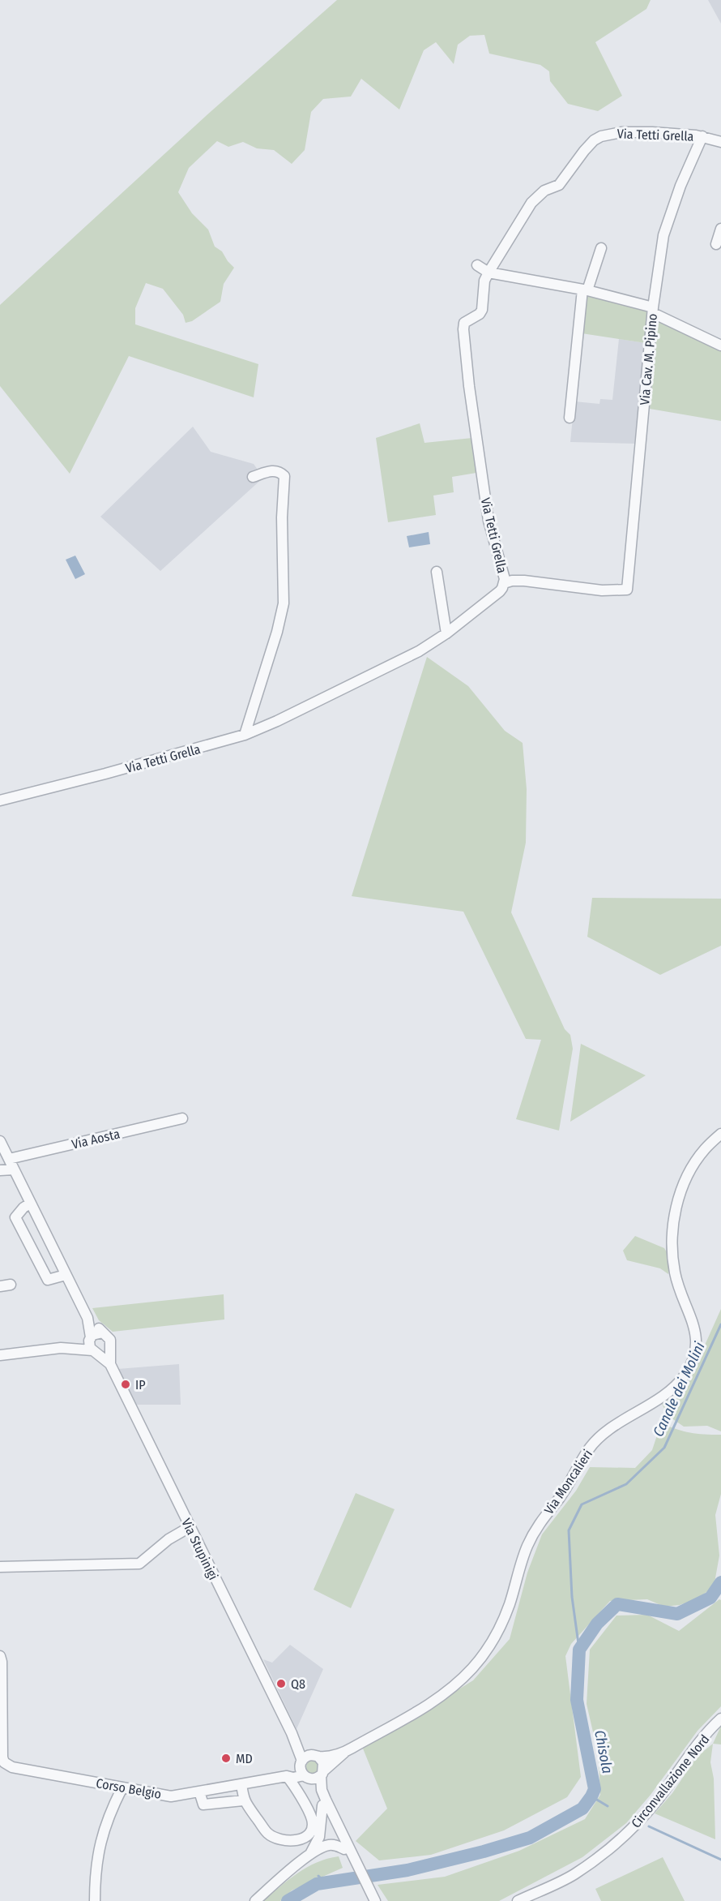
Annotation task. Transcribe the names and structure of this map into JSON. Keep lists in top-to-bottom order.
{
  "streets": {
    "street": [
      "Via Tetti Grella",
      "Via Cav. M. Pipino",
      "Via Aosta",
      "Via Moncalieri",
      "Via Stupinigi",
      "Circonvallazione Nord",
      "Corso Belgio"
    ]
  },
  "crossings": [
    ["Via Tetti Grella", "Via Cav. M. Pipino"],
    ["Via Moncalieri", "Via Stupinigi"],
    ["Via Moncalieri", "Corso Belgio"],
    ["Via Stupinigi", "Corso Belgio"]
  ],
  "water": ["Canale dei Molini", "Chisola"],
  "places": ["IP", "Q8", "MD"]
}
